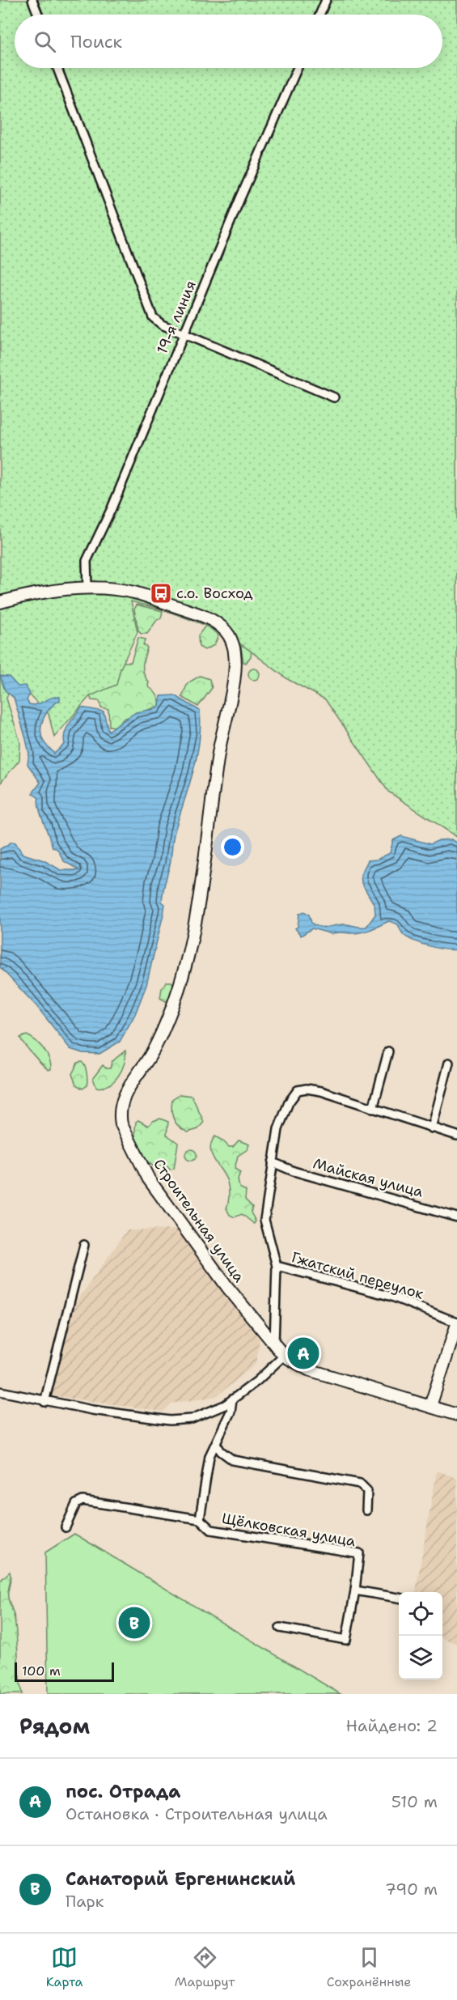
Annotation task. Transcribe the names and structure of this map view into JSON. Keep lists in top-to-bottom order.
{
  "streets": {
    "street": [
      "19-я линия",
      "Майская улица",
      "Строительная улица",
      "Гжатский переулок",
      "Щёлковская улица"
    ]
  },
  "crossings": [
    ["19-я линия", "Строительная улица"]
  ],
  "places": {
    "bus stop": ["с.о. Восход"]
  },
  "scale_bar": "100 m",
  "page": {
    "search": "Поиск",
    "pins": ["A", "B"],
    "scale": "100 m",
    "heading": ["Рядом", "Найдено: 2"],
    "list": [
      {
        "mark": "A",
        "name": "пос. Отрада",
        "note": "Остановка · Строительная улица",
        "value": "510 m"
      },
      {
        "mark": "B",
        "name": "Санаторий Ергенинский",
        "note": "Парк",
        "value": "790 m"
      }
    ],
    "nav": ["Карта", "Маршрут", "Сохранённые"]
  }
}
